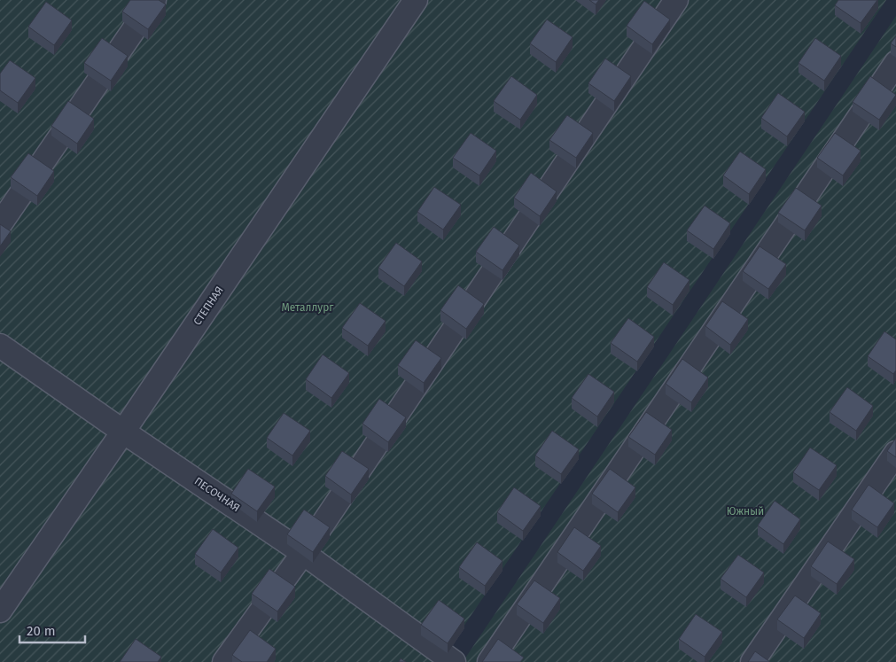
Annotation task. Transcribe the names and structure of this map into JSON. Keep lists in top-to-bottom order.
{
  "streets": {
    "street": ["СТЕПНАЯ", "ПЕСОЧНАЯ"]
  },
  "crossings": [
    ["СТЕПНАЯ", "ПЕСОЧНАЯ"]
  ],
  "parks": ["Металлург", "Южный"],
  "scale_bar": "20 m"
}
